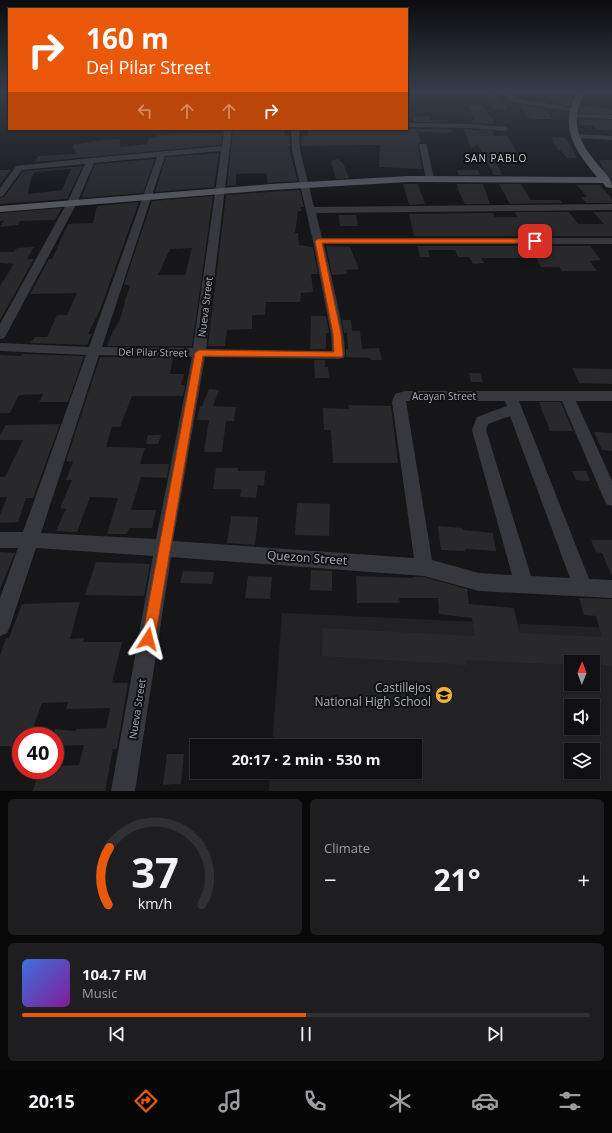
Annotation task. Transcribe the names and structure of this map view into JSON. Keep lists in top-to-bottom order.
{
  "streets": {
    "street": [
      "Nueva Street",
      "Del Pilar Street",
      "Acayan Street",
      "Quezon Street"
    ]
  },
  "crossings": [
    ["Nueva Street", "Del Pilar Street"],
    ["Nueva Street", "Quezon Street"],
    ["Acayan Street", "Quezon Street"]
  ],
  "districts": ["SAN PABLO"],
  "places": {
    "school or university": ["Castillejos National High School"]
  },
  "north": "top",
  "page": {
    "turn": ["160 m", "Del Pilar Street"],
    "limit": "40",
    "trip": "20:17 · 2 min · 530 m",
    "tile": "Climate",
    "heat": ["−", "21°", "+"],
    "song": ["104.7 FM", "Music"],
    "tabs": "20:15",
    "gauge": ["37", "km/h"]
  }
}
